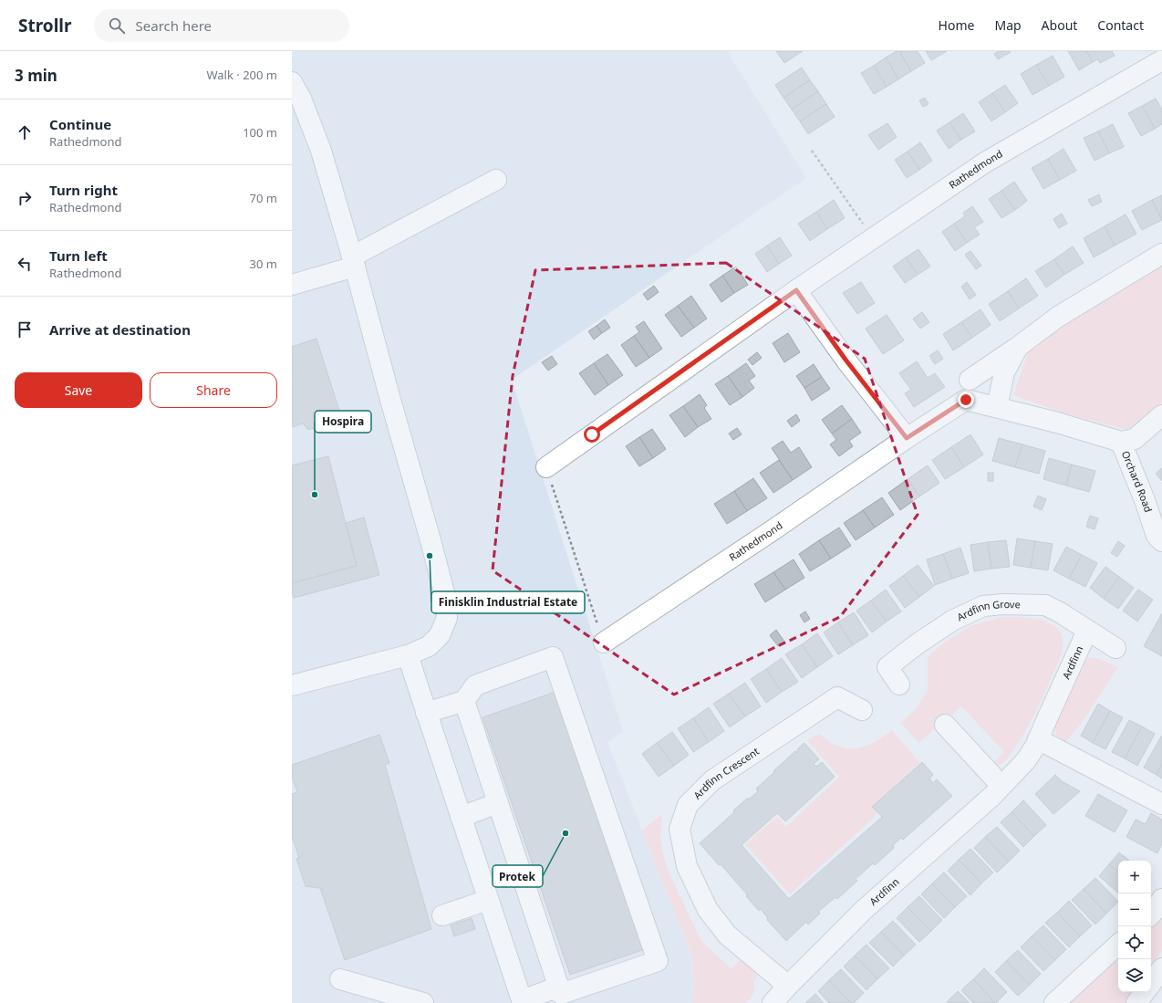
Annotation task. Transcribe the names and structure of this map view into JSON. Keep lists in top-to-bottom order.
{
  "streets": {
    "street": [
      "Rathedmond",
      "Orchard Road",
      "Ardfinn Grove",
      "Ardfinn",
      "Ardfinn Crescent"
    ]
  },
  "crossings": [
    ["Rathedmond", "Orchard Road"],
    ["Ardfinn Grove", "Ardfinn"],
    ["Ardfinn", "Ardfinn Crescent"]
  ],
  "places": ["Hospira", "Finisklin Industrial Estate", "Protek"],
  "page": {
    "header": "Strollr",
    "search": "Search here",
    "nav": [
      "Home",
      "Map",
      "About",
      "Contact"
    ],
    "heading": ["3 min", "Walk · 200 m"],
    "list": [
      ["Continue", "Rathedmond", "100 m"],
      ["Turn right", "Rathedmond", "70 m"],
      ["Turn left", "Rathedmond", "30 m"],
      "Arrive at destination"
    ],
    "buttons": ["Save", "Share"],
    "map_buttons": ["+", "−"]
  }
}
